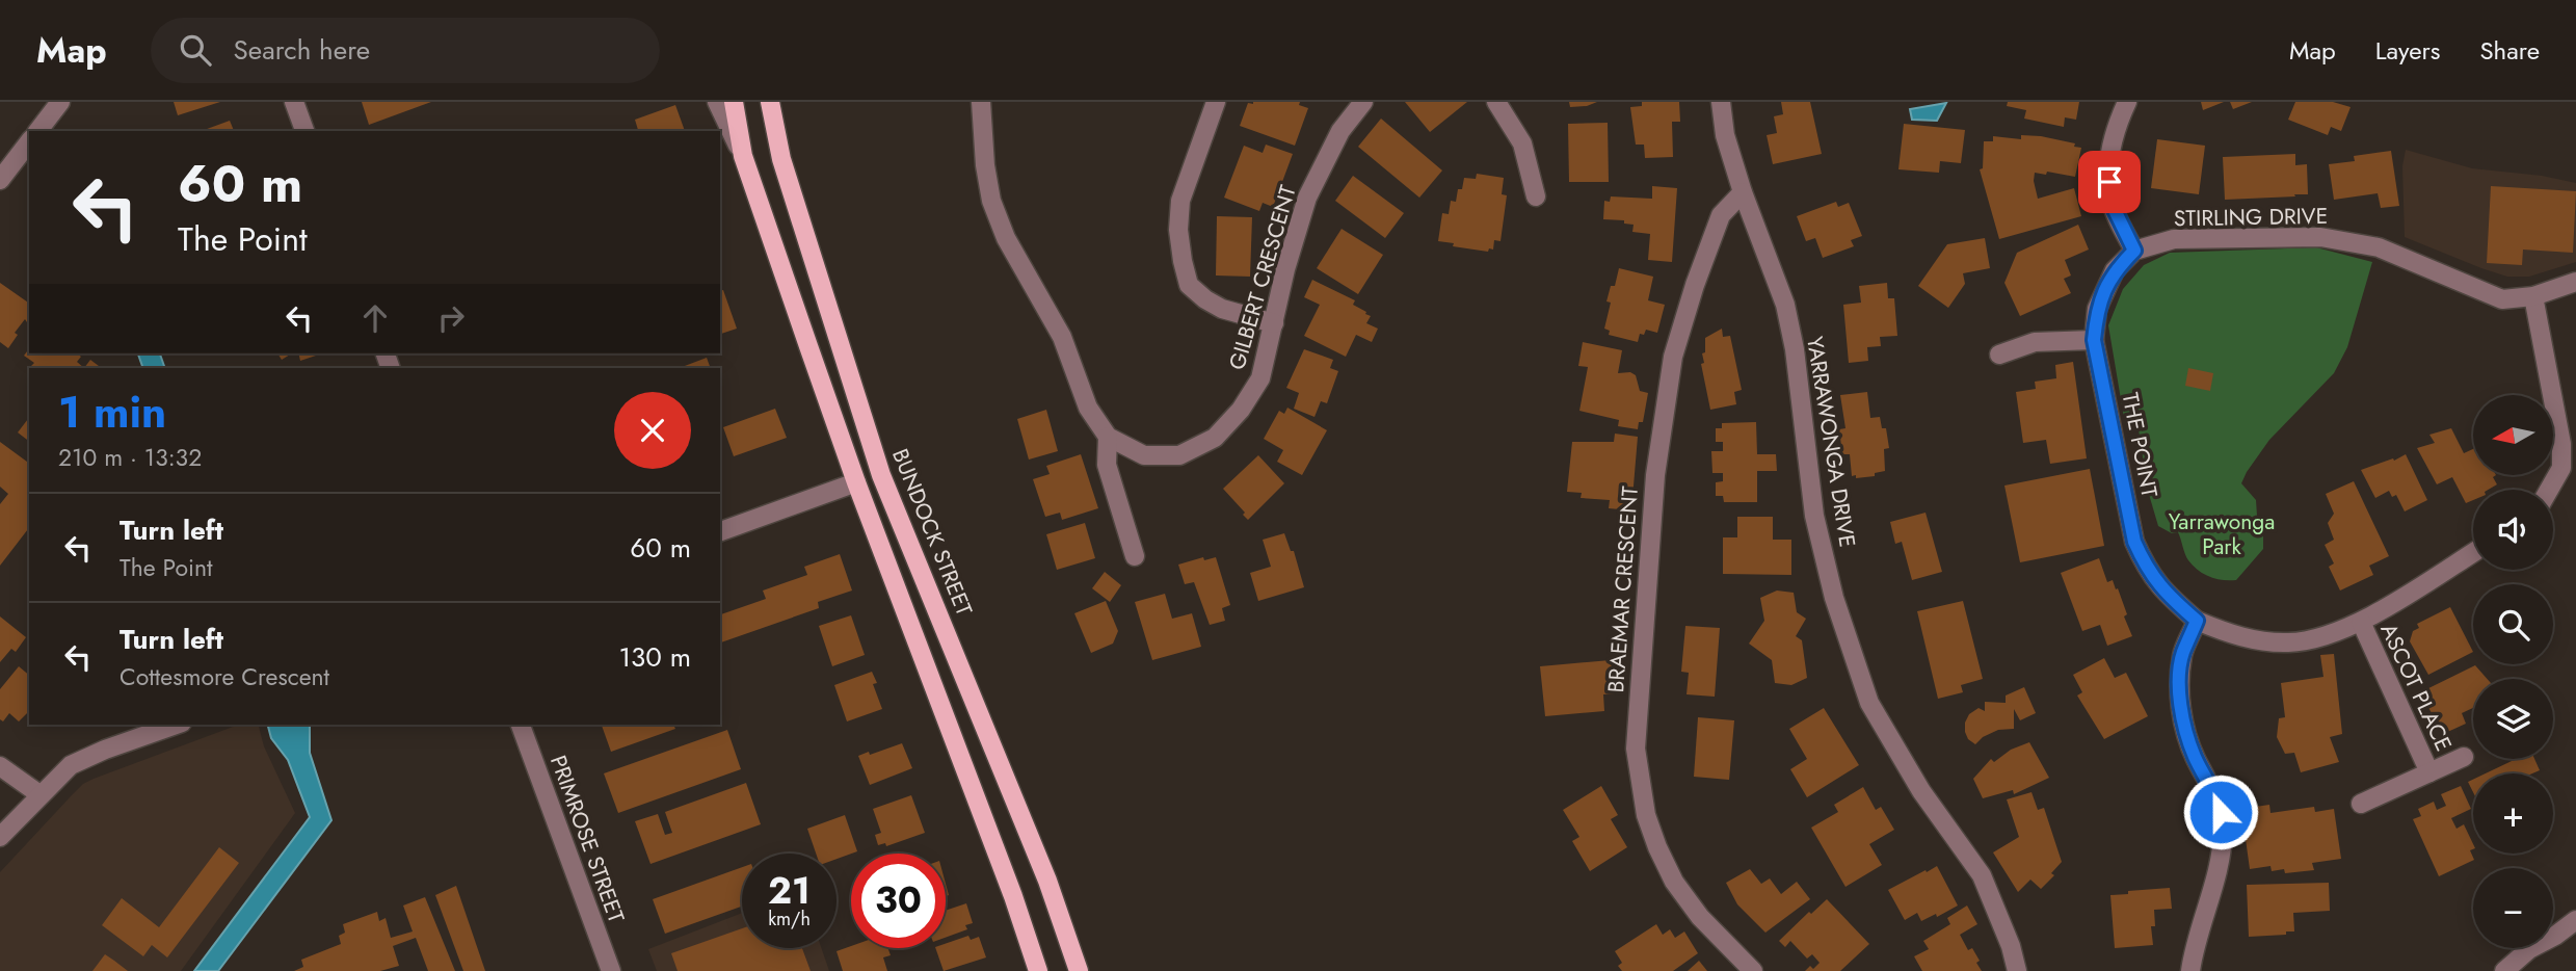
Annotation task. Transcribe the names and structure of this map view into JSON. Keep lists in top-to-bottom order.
{
  "streets": {
    "main road": ["BUNDOCK STREET"],
    "street": [
      "STIRLING DRIVE",
      "GILBERT CRESCENT",
      "YARRAWONGA DRIVE",
      "THE POINT",
      "BRAEMAR CRESCENT",
      "ASCOT PLACE",
      "PRIMROSE STREET"
    ]
  },
  "crossings": [
    ["STIRLING DRIVE", "THE POINT"],
    ["YARRAWONGA DRIVE", "BRAEMAR CRESCENT"]
  ],
  "parks": ["Yarrawonga Park"],
  "north": "left",
  "page": {
    "header": "Map",
    "search": "Search here",
    "nav": ["Map", "Layers", "Share"],
    "turn": ["60 m", "The Point"],
    "heading": ["1 min", "210 m · 13:32"],
    "map_buttons": ["+", "−"],
    "list": [
      {
        "name": "Turn left",
        "note": "The Point",
        "value": "60 m"
      },
      {
        "name": "Turn left",
        "note": "Cottesmore Crescent",
        "value": "130 m"
      }
    ],
    "speed": "21 km/h",
    "limit": "30"
  }
}
